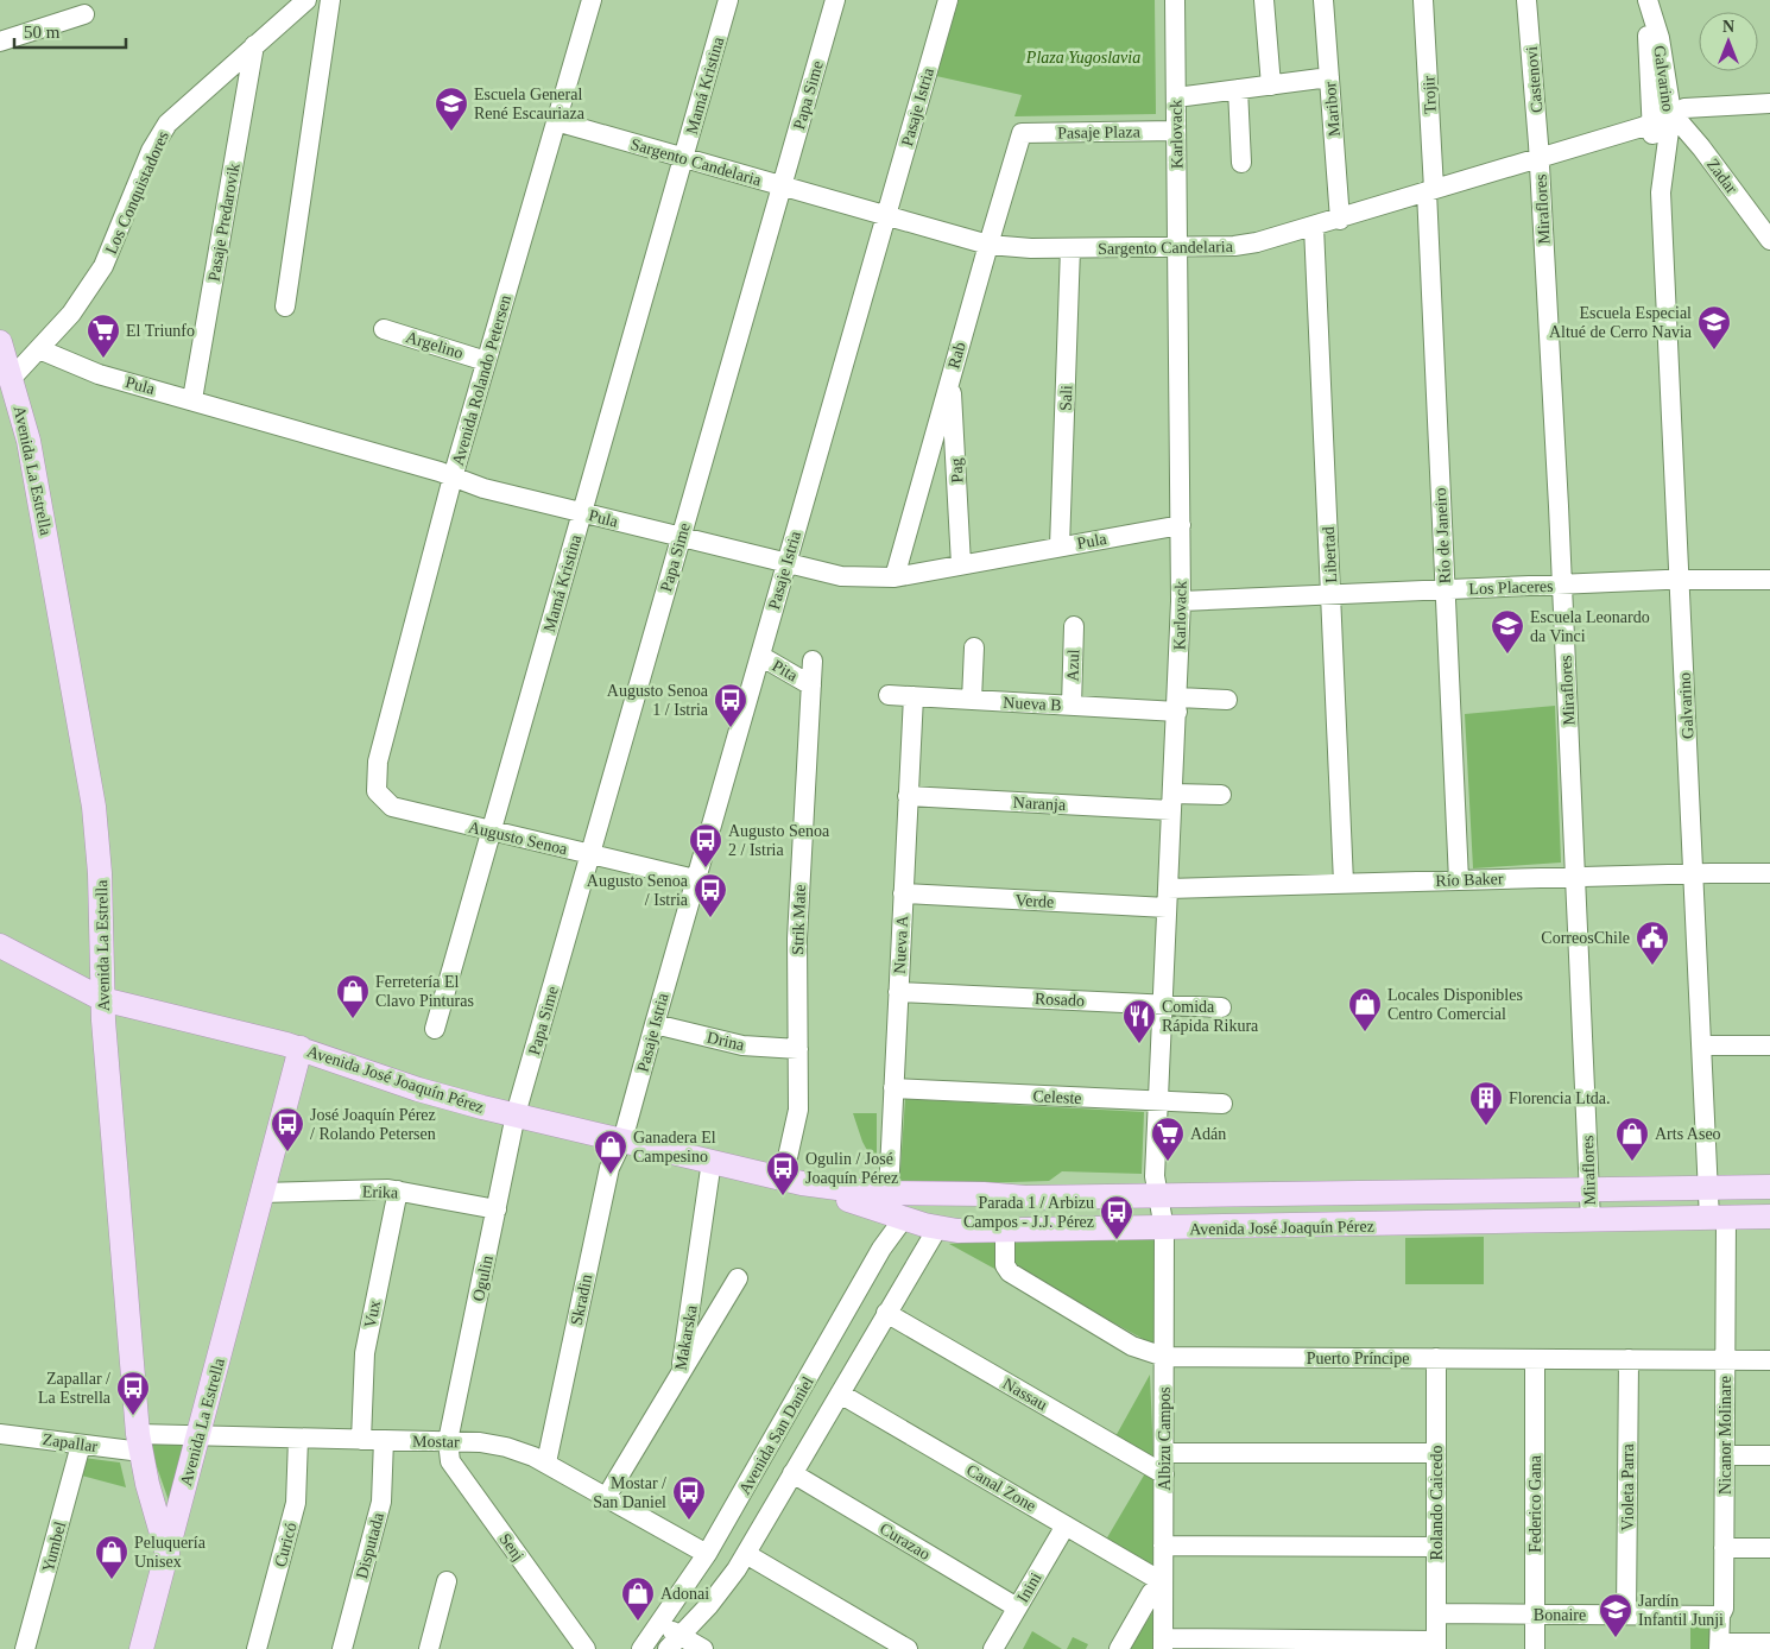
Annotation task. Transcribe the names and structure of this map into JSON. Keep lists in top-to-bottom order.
{
  "streets": {
    "main road": ["Avenida La Estrella", "Avenida José Joaquín Pérez"],
    "street": [
      "Galvarino",
      "Castenovi",
      "Mamá Kristina",
      "Papa Sime",
      "Trojir",
      "Pasaje Istria",
      "Maribor",
      "Pasaje Plaza",
      "Karlovack",
      "Sargento Candelaria",
      "Zadar",
      "Los Conquistadores",
      "Miraflores",
      "Pasaje Predarovik",
      "Argelino",
      "Rab",
      "Avenida Rolando Petersen",
      "Pula",
      "Sali",
      "Pag",
      "Río de Janeiro",
      "Libertad",
      "Los Placeres",
      "Azul",
      "Pita",
      "Nueva B",
      "Naranja",
      "Augusto Senoa",
      "Río Baker",
      "Verde",
      "Strik Mate",
      "Nueva A",
      "Rosado",
      "Drina",
      "Celeste",
      "Erika",
      "Ogulin",
      "Skradin",
      "Vux",
      "Makarska",
      "Puerto Príncipe",
      "Nassau",
      "Avenida San Daniel",
      "Nicanor Molinare",
      "Albizu Campos",
      "Mostar",
      "Zapallar",
      "Canal Zone",
      "Violeta Parra",
      "Rolando Caicedo",
      "Federico Gana",
      "Curazao",
      "Curicó",
      "Disputada",
      "Yumbel",
      "Senj",
      "Inini",
      "Bonaire"
    ]
  },
  "crossings": [
    ["Galvarino", "Sargento Candelaria"],
    ["Galvarino", "Zadar"],
    ["Galvarino", "Los Placeres"],
    ["Galvarino", "Río Baker"],
    ["Galvarino", "Avenida José Joaquín Pérez"],
    ["Galvarino", "Nicanor Molinare"],
    ["Castenovi", "Sargento Candelaria"],
    ["Castenovi", "Miraflores"],
    ["Mamá Kristina", "Sargento Candelaria"],
    ["Mamá Kristina", "Pula"],
    ["Mamá Kristina", "Augusto Senoa"],
    ["Papa Sime", "Sargento Candelaria"],
    ["Papa Sime", "Pula"],
    ["Papa Sime", "Augusto Senoa"],
    ["Papa Sime", "Avenida José Joaquín Pérez"],
    ["Papa Sime", "Ogulin"],
    ["Trojir", "Sargento Candelaria"],
    ["Trojir", "Río de Janeiro"],
    ["Pasaje Istria", "Sargento Candelaria"],
    ["Pasaje Istria", "Pula"],
    ["Pasaje Istria", "Pita"],
    ["Pasaje Istria", "Augusto Senoa"],
    ["Pasaje Istria", "Drina"],
    ["Pasaje Istria", "Avenida José Joaquín Pérez"],
    ["Pasaje Istria", "Skradin"],
    ["Maribor", "Sargento Candelaria"],
    ["Pasaje Plaza", "Karlovack"],
    ["Pasaje Plaza", "Rab"],
    ["Karlovack", "Sargento Candelaria"],
    ["Karlovack", "Pula"],
    ["Karlovack", "Los Placeres"],
    ["Karlovack", "Nueva B"],
    ["Karlovack", "Naranja"],
    ["Karlovack", "Río Baker"],
    ["Karlovack", "Verde"],
    ["Karlovack", "Rosado"],
    ["Karlovack", "Avenida José Joaquín Pérez"],
    ["Karlovack", "Celeste"],
    ["Karlovack", "Albizu Campos"],
    ["Sargento Candelaria", "Zadar"],
    ["Sargento Candelaria", "Miraflores"],
    ["Sargento Candelaria", "Rab"],
    ["Sargento Candelaria", "Avenida Rolando Petersen"],
    ["Sargento Candelaria", "Sali"],
    ["Sargento Candelaria", "Río de Janeiro"],
    ["Sargento Candelaria", "Libertad"],
    ["Los Conquistadores", "Pasaje Predarovik"],
    ["Los Conquistadores", "Pula"],
    ["Los Conquistadores", "Avenida La Estrella"],
    ["Miraflores", "Los Placeres"],
    ["Miraflores", "Río Baker"],
    ["Miraflores", "Avenida José Joaquín Pérez"],
    ["Pasaje Predarovik", "Pula"],
    ["Argelino", "Avenida Rolando Petersen"],
    ["Rab", "Pula"],
    ["Rab", "Pag"],
    ["Avenida Rolando Petersen", "Pula"],
    ["Avenida Rolando Petersen", "Augusto Senoa"],
    ["Pula", "Sali"],
    ["Pula", "Pag"],
    ["Avenida La Estrella", "Avenida José Joaquín Pérez"],
    ["Avenida La Estrella", "Erika"],
    ["Avenida La Estrella", "Mostar"],
    ["Avenida La Estrella", "Zapallar"],
    ["Río de Janeiro", "Los Placeres"],
    ["Río de Janeiro", "Río Baker"],
    ["Libertad", "Los Placeres"],
    ["Libertad", "Río Baker"],
    ["Azul", "Nueva B"],
    ["Pita", "Strik Mate"],
    ["Nueva B", "Nueva A"],
    ["Naranja", "Nueva A"],
    ["Verde", "Nueva A"],
    ["Strik Mate", "Drina"],
    ["Strik Mate", "Avenida José Joaquín Pérez"],
    ["Nueva A", "Rosado"],
    ["Nueva A", "Avenida José Joaquín Pérez"],
    ["Nueva A", "Celeste"],
    ["Avenida José Joaquín Pérez", "Ogulin"],
    ["Avenida José Joaquín Pérez", "Skradin"],
    ["Avenida José Joaquín Pérez", "Makarska"],
    ["Avenida José Joaquín Pérez", "Puerto Príncipe"],
    ["Avenida José Joaquín Pérez", "Avenida San Daniel"],
    ["Avenida José Joaquín Pérez", "Nicanor Molinare"],
    ["Avenida José Joaquín Pérez", "Albizu Campos"],
    ["Erika", "Ogulin"],
    ["Erika", "Vux"],
    ["Ogulin", "Mostar"],
    ["Ogulin", "Senj"],
    ["Skradin", "Mostar"],
    ["Vux", "Mostar"],
    ["Makarska", "Mostar"],
    ["Puerto Príncipe", "Nicanor Molinare"],
    ["Puerto Príncipe", "Albizu Campos"],
    ["Puerto Príncipe", "Violeta Parra"],
    ["Puerto Príncipe", "Rolando Caicedo"],
    ["Puerto Príncipe", "Federico Gana"],
    ["Nassau", "Avenida San Daniel"],
    ["Nassau", "Albizu Campos"],
    ["Avenida San Daniel", "Mostar"],
    ["Avenida San Daniel", "Canal Zone"],
    ["Avenida San Daniel", "Curazao"],
    ["Nicanor Molinare", "Bonaire"],
    ["Albizu Campos", "Canal Zone"],
    ["Mostar", "Zapallar"],
    ["Mostar", "Curicó"],
    ["Mostar", "Disputada"],
    ["Mostar", "Senj"],
    ["Zapallar", "Yumbel"],
    ["Canal Zone", "Inini"],
    ["Violeta Parra", "Bonaire"],
    ["Rolando Caicedo", "Bonaire"],
    ["Federico Gana", "Bonaire"],
    ["Curazao", "Inini"]
  ],
  "parks": ["Plaza Yugoslavia"],
  "places": {
    "school or university": [
      "Escuela General René Escauriaza",
      "Escuela Especial Altué de Cerro Navia",
      "Escuela Leonardo da Vinci",
      "Jardín Infantil Junji"
    ],
    "supermarket": ["El Triunfo", "Adán"],
    "bus stop": [
      "Augusto Senoa 1 / Istria",
      "Augusto Senoa 2 / Istria",
      "Augusto Senoa / Istria",
      "José Joaquín Pérez / Rolando Petersen",
      "Ogulin / José Joaquín Pérez",
      "Parada 1 / Arbizu Campos - J.J. Pérez",
      "Zapallar / La Estrella",
      "Mostar / San Daniel"
    ],
    "public building": ["CorreosChile"],
    "shop": [
      "Ferretería El Clavo Pinturas",
      "Locales Disponibles Centro Comercial",
      "Arts Aseo",
      "Ganadera El Campesino",
      "Peluquería Unisex",
      "Adonai"
    ],
    "restaurant": ["Comida Rápida Rikura"],
    "building": ["Florencia Ltda."]
  },
  "scale_bar": "50 m",
  "north": "top"
}
